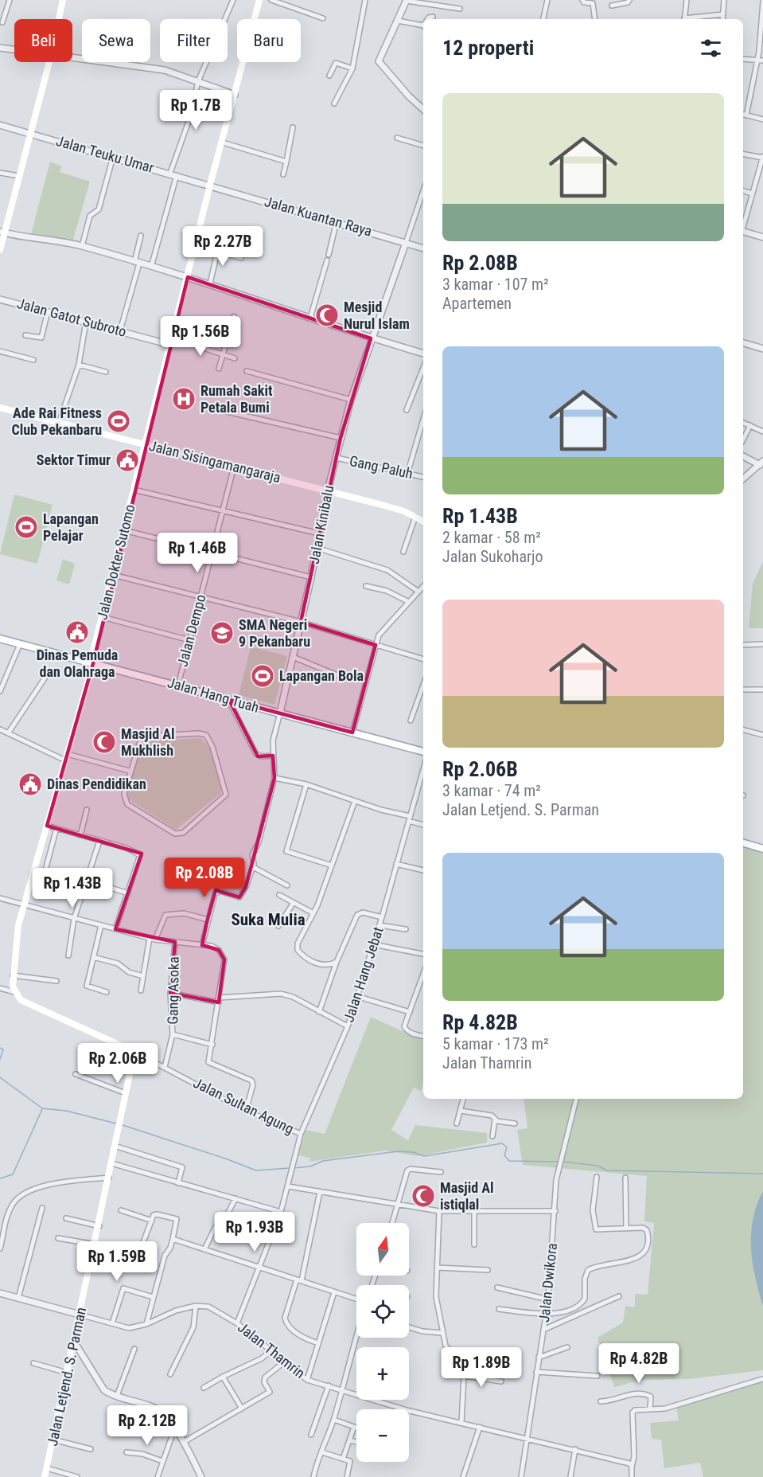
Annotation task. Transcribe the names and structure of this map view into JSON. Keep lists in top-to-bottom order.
{
  "streets": {
    "main road": [
      "Jalan Sisingamangaraja",
      "Jalan Dokter Sutomo",
      "Jalan Hang Tuah",
      "Jalan Letjend. S. Parman"
    ],
    "street": [
      "Jalan Teuku Umar",
      "Jalan Kuantan Raya",
      "Jalan Gatot Subroto",
      "Gang Paluh",
      "Jalan Kinibalu",
      "Jalan Dempo",
      "Jalan Hang Jebat",
      "Gang Asoka",
      "Jalan Sultan Agung",
      "Jalan Dwikora",
      "Jalan Thamrin"
    ]
  },
  "crossings": [
    ["Jalan Teuku Umar", "Jalan Kuantan Raya"],
    ["Jalan Teuku Umar", "Jalan Dokter Sutomo"],
    ["Jalan Kuantan Raya", "Jalan Kinibalu"],
    ["Jalan Kuantan Raya", "Jalan Dokter Sutomo"],
    ["Jalan Gatot Subroto", "Jalan Dokter Sutomo"],
    ["Jalan Sisingamangaraja", "Jalan Kinibalu"],
    ["Jalan Sisingamangaraja", "Jalan Dokter Sutomo"],
    ["Jalan Sisingamangaraja", "Jalan Dempo"],
    ["Gang Paluh", "Jalan Kinibalu"],
    ["Jalan Kinibalu", "Jalan Hang Tuah"],
    ["Jalan Dokter Sutomo", "Jalan Hang Tuah"],
    ["Jalan Dempo", "Jalan Hang Tuah"],
    ["Jalan Hang Jebat", "Jalan Sultan Agung"],
    ["Jalan Hang Jebat", "Jalan Thamrin"],
    ["Gang Asoka", "Jalan Sultan Agung"],
    ["Jalan Sultan Agung", "Jalan Letjend. S. Parman"],
    ["Jalan Dwikora", "Jalan Thamrin"]
  ],
  "districts": ["Suka Mulia"],
  "places": {
    "mosque": ["Mesjid Nurul Islam", "Masjid Al Mukhlish", "Masjid Al istiqlal"],
    "hospital": ["Rumah Sakit Petala Bumi"],
    "sports": ["Ade Rai Fitness Club Pekanbaru", "Lapangan Pelajar", "Lapangan Bola"],
    "public building": ["Sektor Timur", "Dinas Pemuda dan Olahraga", "Dinas Pendidikan"],
    "school or university": ["SMA Negeri 9 Pekanbaru"]
  },
  "north": "top",
  "page": {
    "chip": [
      "Beli",
      "Sewa",
      "Filter",
      "Baru"
    ],
    "heading": "12 properti",
    "list": [
      {
        "name": "Rp 2.08B",
        "note": "3 kamar · 107 m² · Apartemen"
      },
      {
        "name": "Rp 1.43B",
        "note": "2 kamar · 58 m² · Jalan Sukoharjo"
      },
      {
        "name": "Rp 2.06B",
        "note": "3 kamar · 74 m² · Jalan Letjend. S. Parman"
      },
      {
        "name": "Rp 4.82B",
        "note": "5 kamar · 173 m² · Jalan Thamrin"
      }
    ],
    "price": [
      "Rp 1.7B",
      "Rp 2.27B",
      "Rp 1.56B",
      "Rp 1.46B",
      "Rp 2.08B",
      "Rp 1.43B",
      "Rp 2.06B",
      "Rp 1.93B",
      "Rp 1.59B",
      "Rp 4.82B",
      "Rp 1.89B",
      "Rp 2.12B"
    ],
    "map_buttons": ["+", "−"]
  }
}
